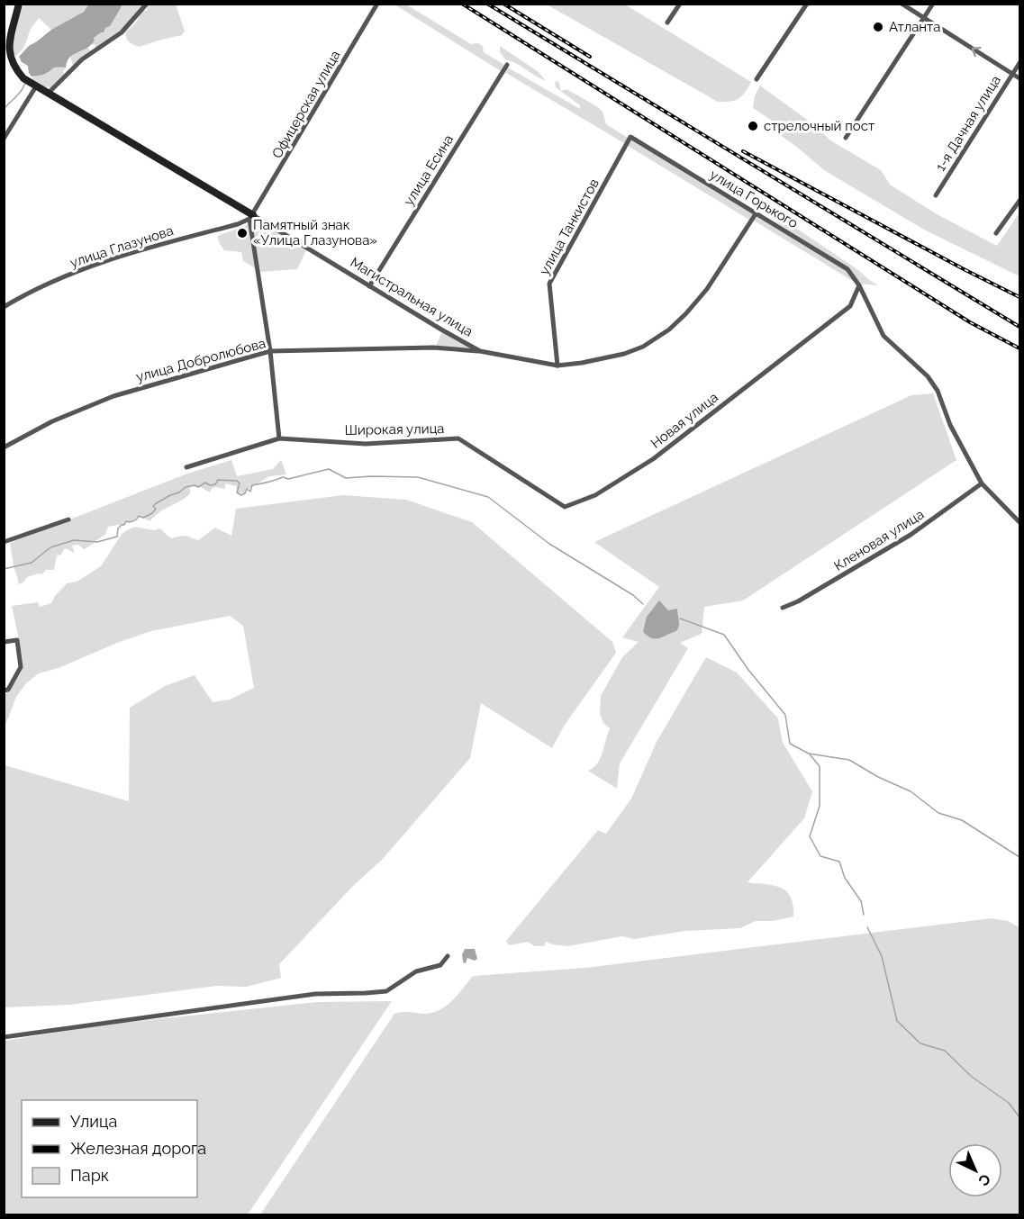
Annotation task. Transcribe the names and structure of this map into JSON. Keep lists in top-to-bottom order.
{
  "streets": {
    "street": [
      "Офицерская улица",
      "1-я Дачная улица",
      "улица Есина",
      "улица Горького",
      "улица Танкистов",
      "улица Глазунова",
      "Магистральная улица",
      "улица Добролюбова",
      "Новая улица",
      "Широкая улица",
      "Кленовая улица"
    ]
  },
  "crossings": [
    ["Офицерская улица", "улица Глазунова"],
    ["Офицерская улица", "Магистральная улица"],
    ["улица Есина", "Магистральная улица"],
    ["улица Горького", "улица Танкистов"],
    ["улица Горького", "Магистральная улица"],
    ["улица Горького", "Новая улица"],
    ["улица Горького", "Кленовая улица"],
    ["улица Танкистов", "Магистральная улица"],
    ["улица Глазунова", "Магистральная улица"],
    ["Магистральная улица", "улица Добролюбова"],
    ["Новая улица", "Широкая улица"]
  ],
  "places": ["Атланта", "стрелочный пост", "Памятный знак «Улица Глазунова»"],
  "legend": ["Улица", "Железная дорога", "Парк"],
  "north": "bottom right"
}
